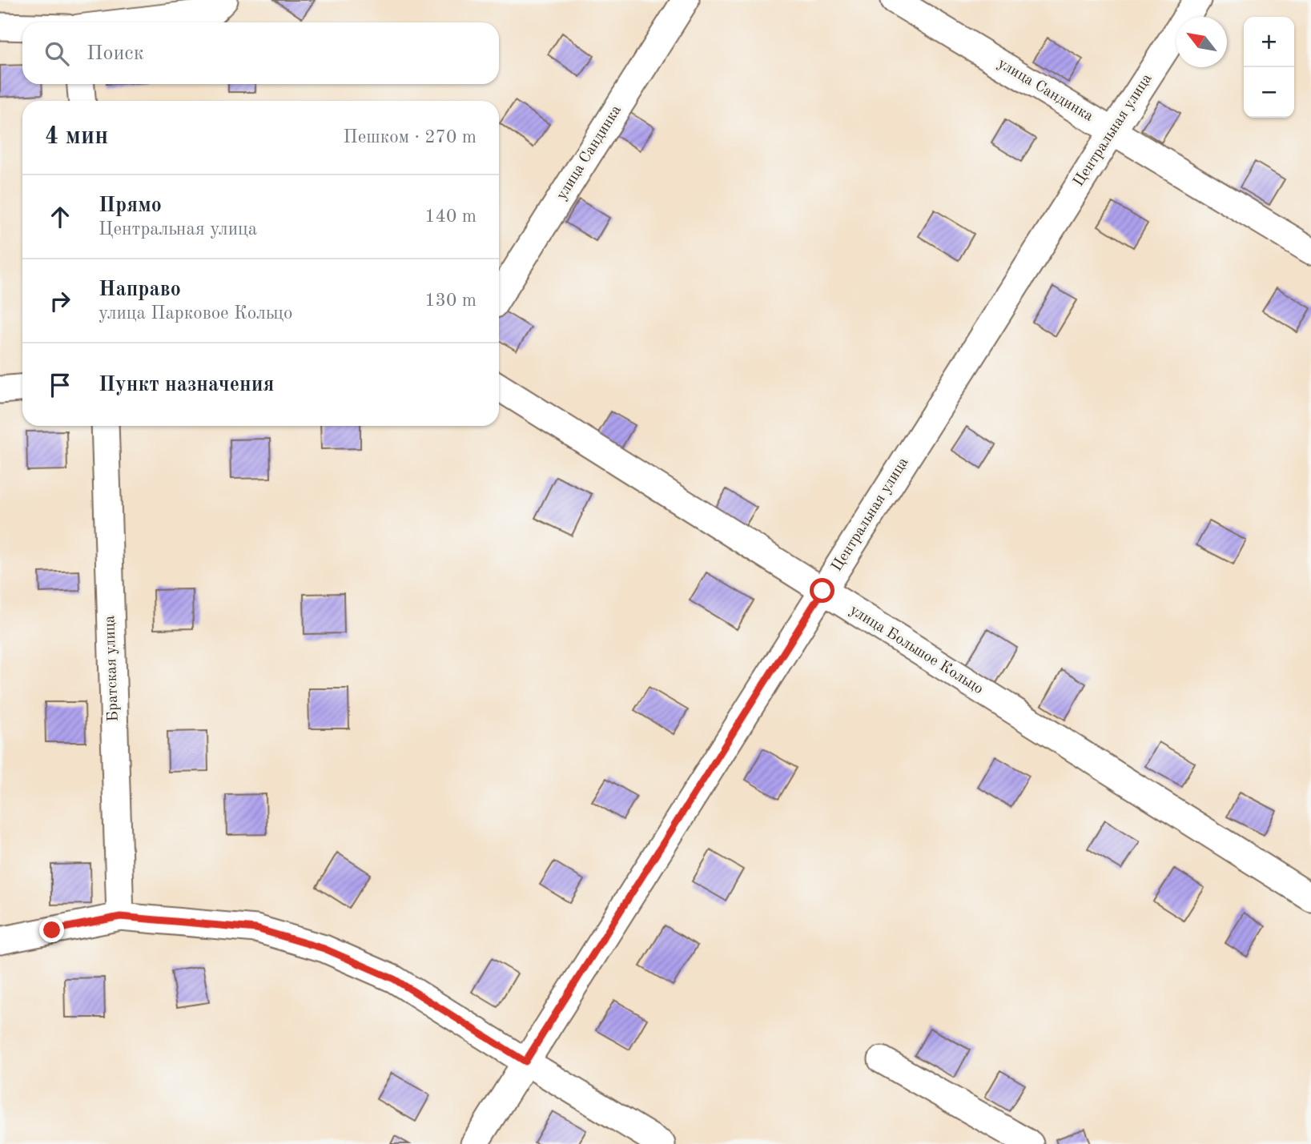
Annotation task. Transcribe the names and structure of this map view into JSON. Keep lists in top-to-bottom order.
{
  "streets": {
    "street": [
      "улица Сандинка",
      "Центральная улица",
      "улица Большое Кольцо",
      "Братская улица"
    ]
  },
  "crossings": [
    ["улица Сандинка", "Центральная улица"],
    ["Центральная улица", "улица Большое Кольцо"]
  ],
  "north": "top left",
  "page": {
    "map_buttons": ["+", "−"],
    "search": "Поиск",
    "heading": ["4 мин", "Пешком · 270 m"],
    "list": [
      ["Прямо", "Центральная улица", "140 m"],
      ["Направо", "улица Парковое Кольцо", "130 m"],
      "Пункт назначения"
    ]
  }
}
